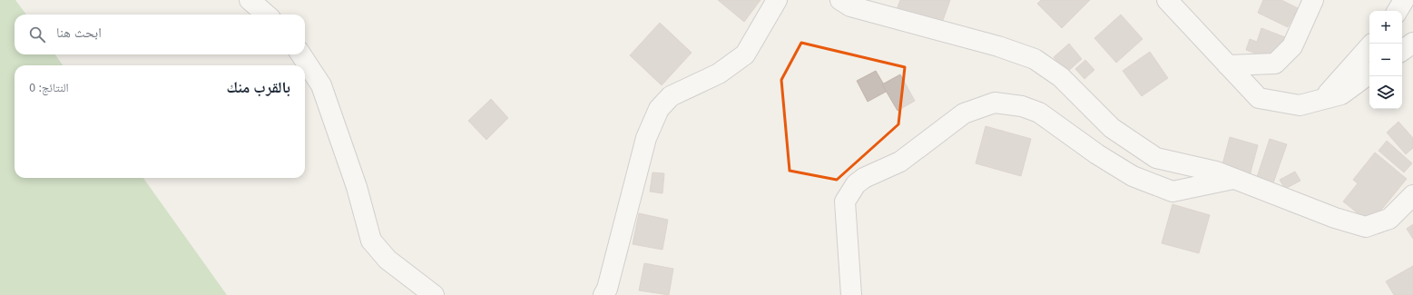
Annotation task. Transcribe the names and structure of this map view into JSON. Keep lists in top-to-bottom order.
{
  "page": {
    "map_buttons": ["+", "−"],
    "search": "ابحث هنا",
    "heading": ["بالقرب منك", "النتائج: 0"]
  }
}
